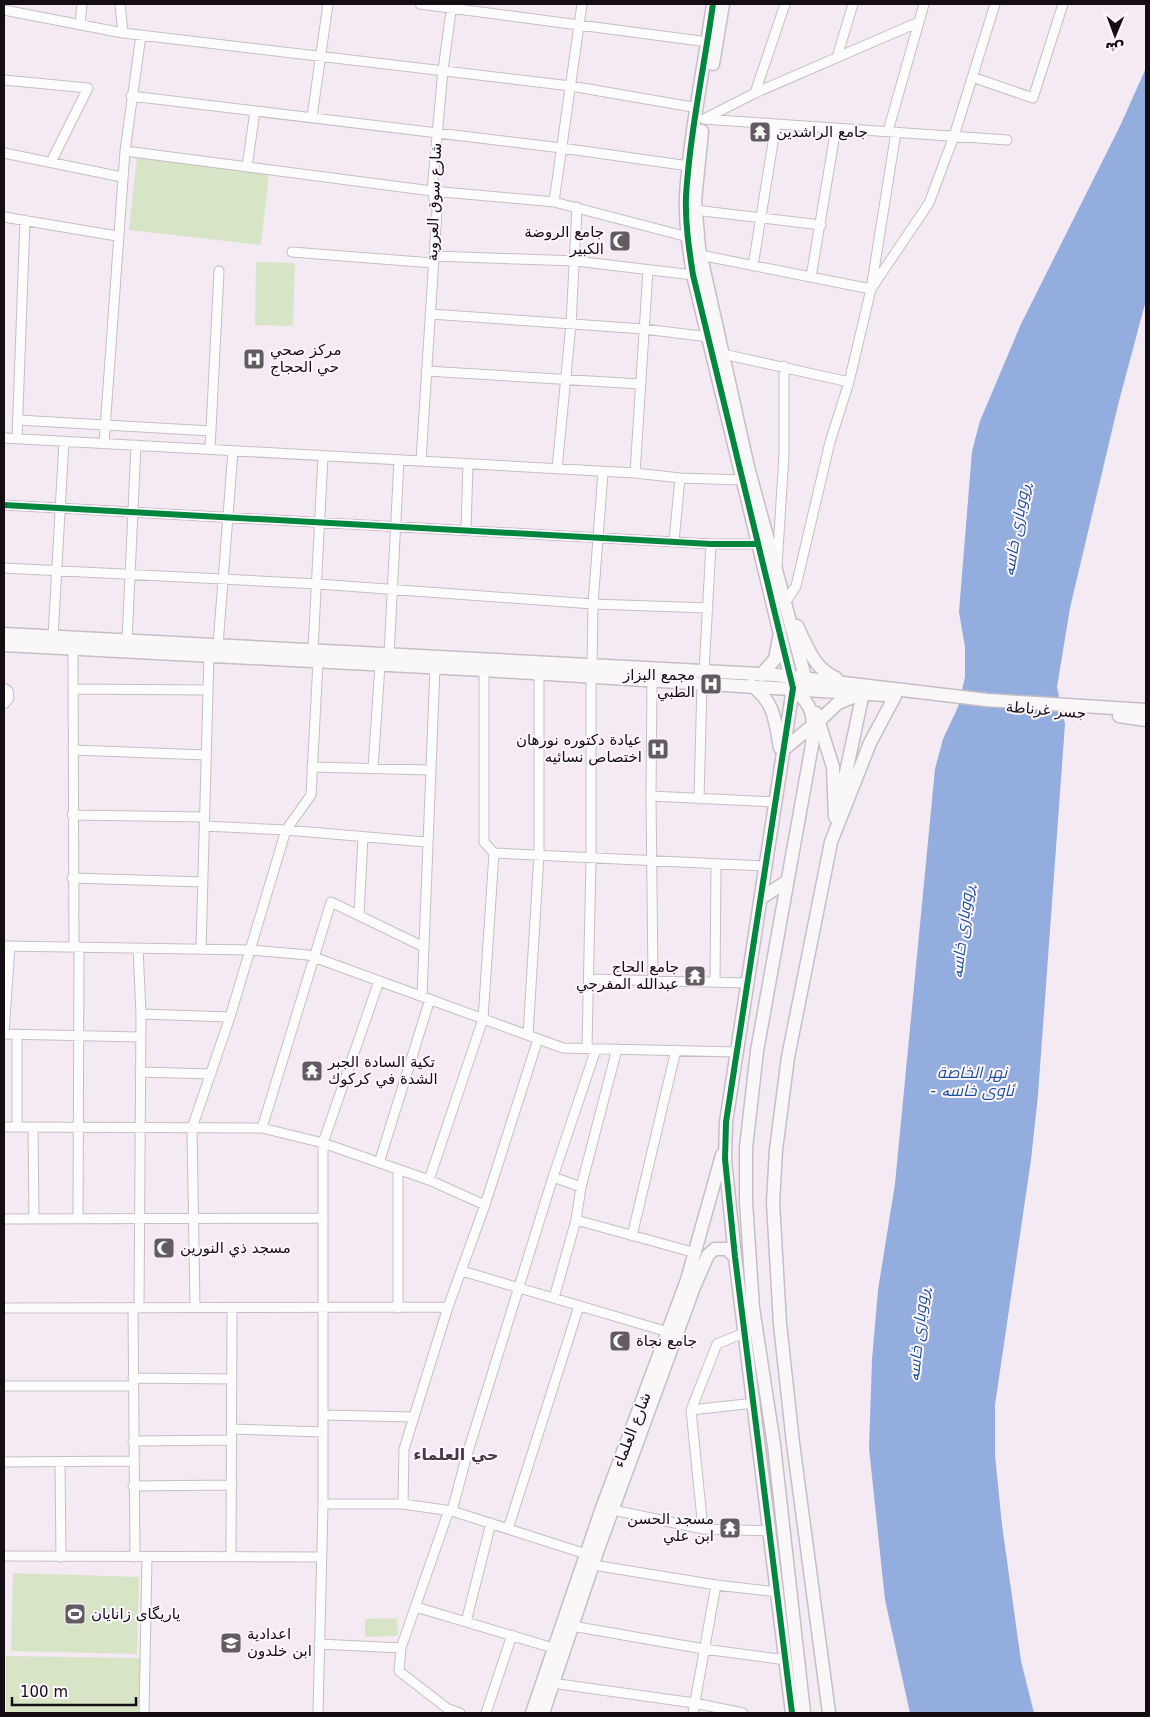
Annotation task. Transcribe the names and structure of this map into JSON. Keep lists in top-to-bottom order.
{
  "streets": {
    "street": ["شارع سوق العروبة", "جسر غرناطة", "شارع العلماء"]
  },
  "districts": ["حي العلماء"],
  "water": ["ڕووباری خاسە", "نهر الخاصة - ئاوی خاسە"],
  "places": {
    "temple": [
      "جامع الراشدين",
      "جامع الحاج عبدالله المفرجي",
      "تكية السادة الجبر الشدة في كركوك",
      "مسجد الحسن ابن علي"
    ],
    "mosque": ["جامع الروضة الكبير", "مسجد ذي النورين", "جامع نجاة"],
    "hospital": ["مركز صحي حي الحجاج", "مجمع البزاز الطبي", "عيادة دكتوره نورهان اختصاص نسائيه"],
    "sports": ["یاریگای زانایان"],
    "school or university": ["اعدادية ابن خلدون"]
  },
  "scale_bar": "100 m",
  "north": "bottom"
}
